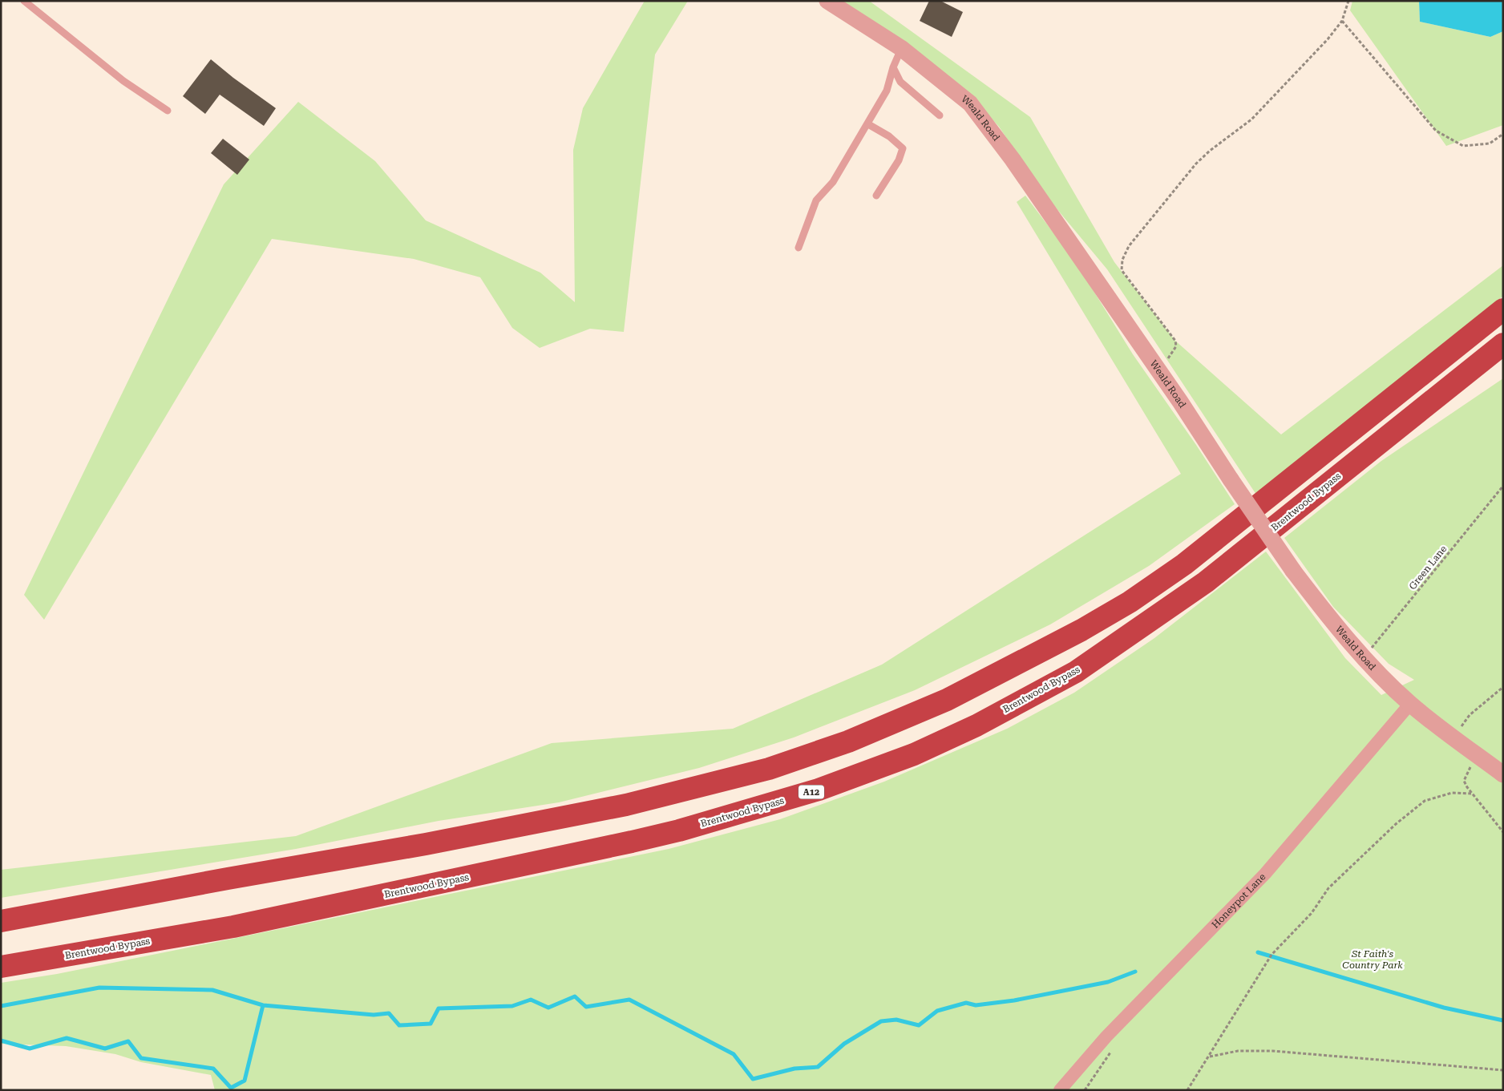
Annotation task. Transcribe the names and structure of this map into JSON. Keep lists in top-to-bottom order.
{
  "streets": {
    "highway": ["Brentwood Bypass", "A12"],
    "street": ["Weald Road", "Honeypot Lane"],
    "path": ["Green Lane"]
  },
  "crossings": [
    ["Weald Road", "Green Lane"],
    ["Weald Road", "Honeypot Lane"]
  ],
  "parks": ["St Faith's Country Park"]
}
